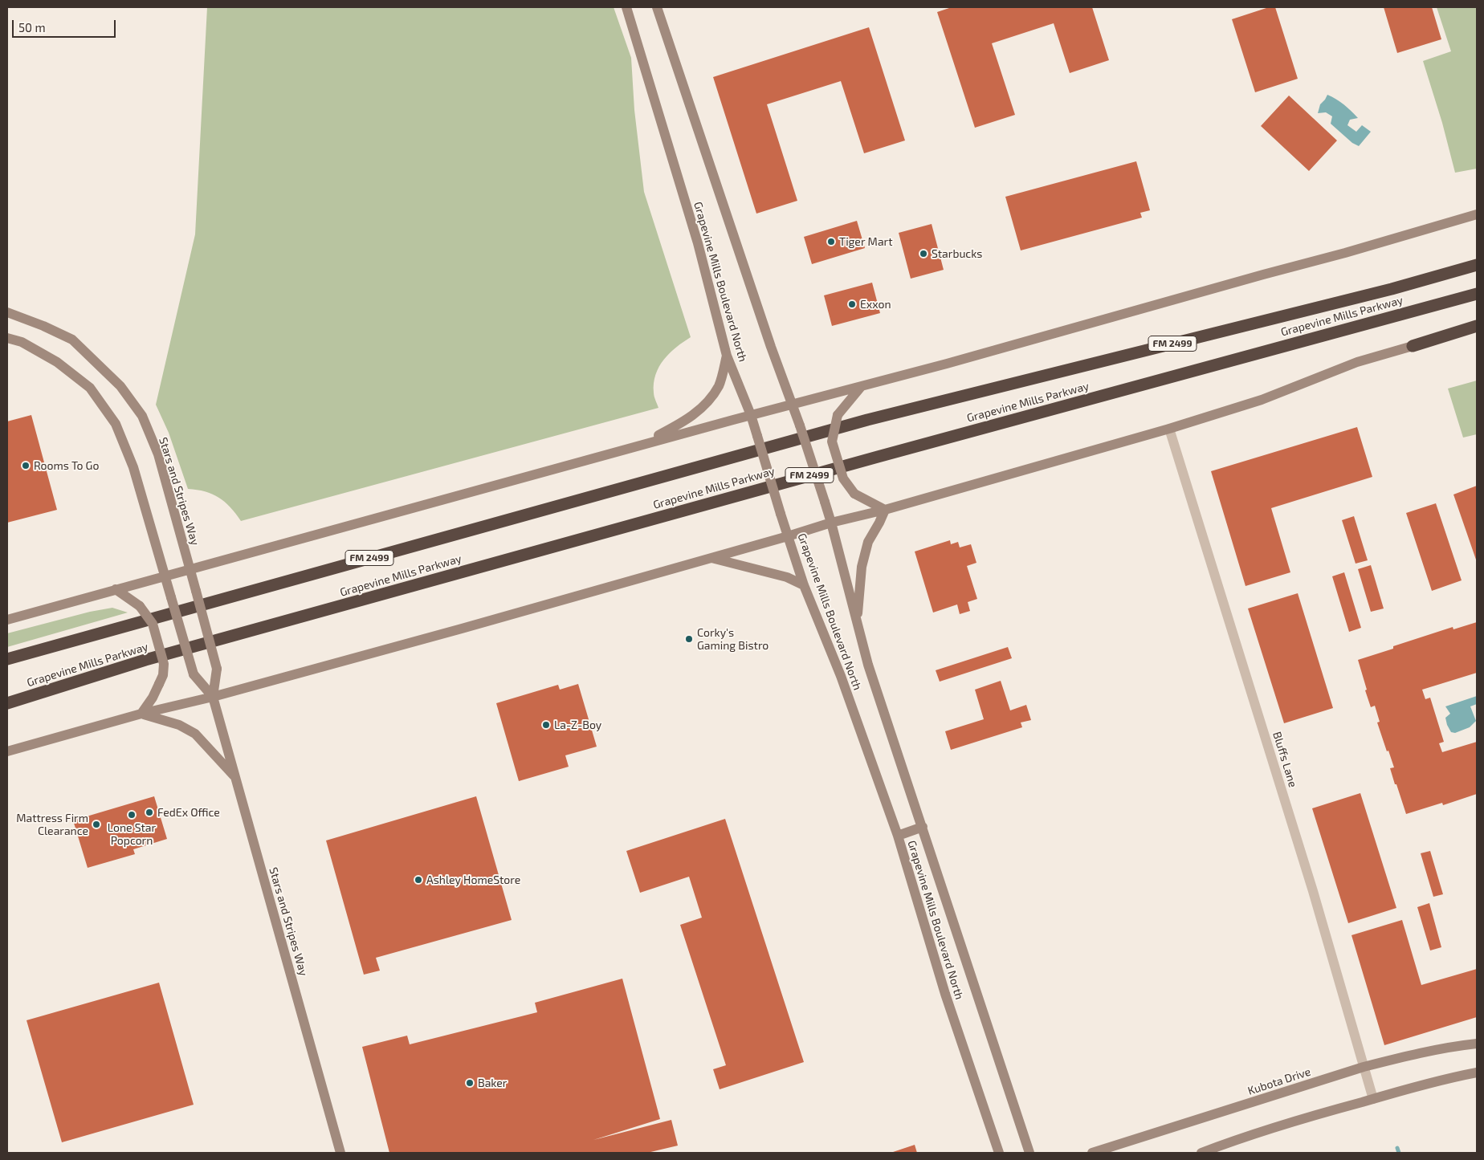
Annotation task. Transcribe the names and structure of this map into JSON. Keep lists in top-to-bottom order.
{
  "streets": {
    "highway": ["Grapevine Mills Parkway", "FM 2499"],
    "main road": ["Grapevine Mills Boulevard North", "Stars and Stripes Way", "Kubota Drive"],
    "street": ["Bluffs Lane"]
  },
  "crossings": [
    ["Bluffs Lane", "Kubota Drive"]
  ],
  "places": [
    "Tiger Mart",
    "Starbucks",
    "Exxon",
    "Rooms To Go",
    "Corky's Gaming Bistro",
    "La-Z-Boy",
    "FedEx Office",
    "Lone Star Popcorn",
    "Mattress Firm Clearance",
    "Ashley HomeStore",
    "Baker"
  ],
  "scale_bar": "50 m"
}
